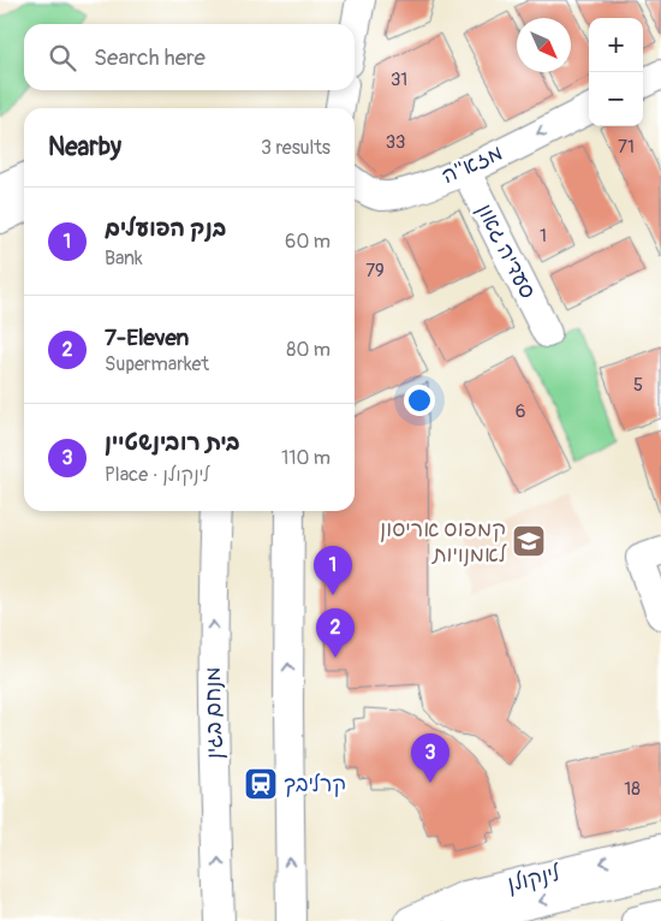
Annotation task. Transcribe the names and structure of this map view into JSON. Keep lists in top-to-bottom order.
{
  "streets": {
    "street": [
      "מזא''ה",
      "סעדיה גאון",
      "מנחם בגין",
      "לינקולן"
    ]
  },
  "crossings": [
    ["מזא''ה", "סעדיה גאון"]
  ],
  "one_way": ["מזא''ה"],
  "places": {
    "school or university": ["קמפוס אריסון לאמנויות"],
    "station": ["קרליבך"]
  },
  "house_numbers": [
    "31",
    "33",
    "71",
    "1",
    "79",
    "5",
    "6",
    "18"
  ],
  "north": "bottom right",
  "page": {
    "map_buttons": ["+", "−"],
    "search": "Search here",
    "heading": ["Nearby", "3 results"],
    "list": [
      {
        "mark": "1",
        "name": "בנק הפועלים",
        "note": "Bank",
        "value": "60 m"
      },
      {
        "mark": "2",
        "name": "7-Eleven",
        "note": "Supermarket",
        "value": "80 m"
      },
      {
        "mark": "3",
        "name": "בית רובינשטיין",
        "note": "Place · לינקולן",
        "value": "110 m"
      }
    ],
    "pins": ["1", "2", "3"]
  }
}
